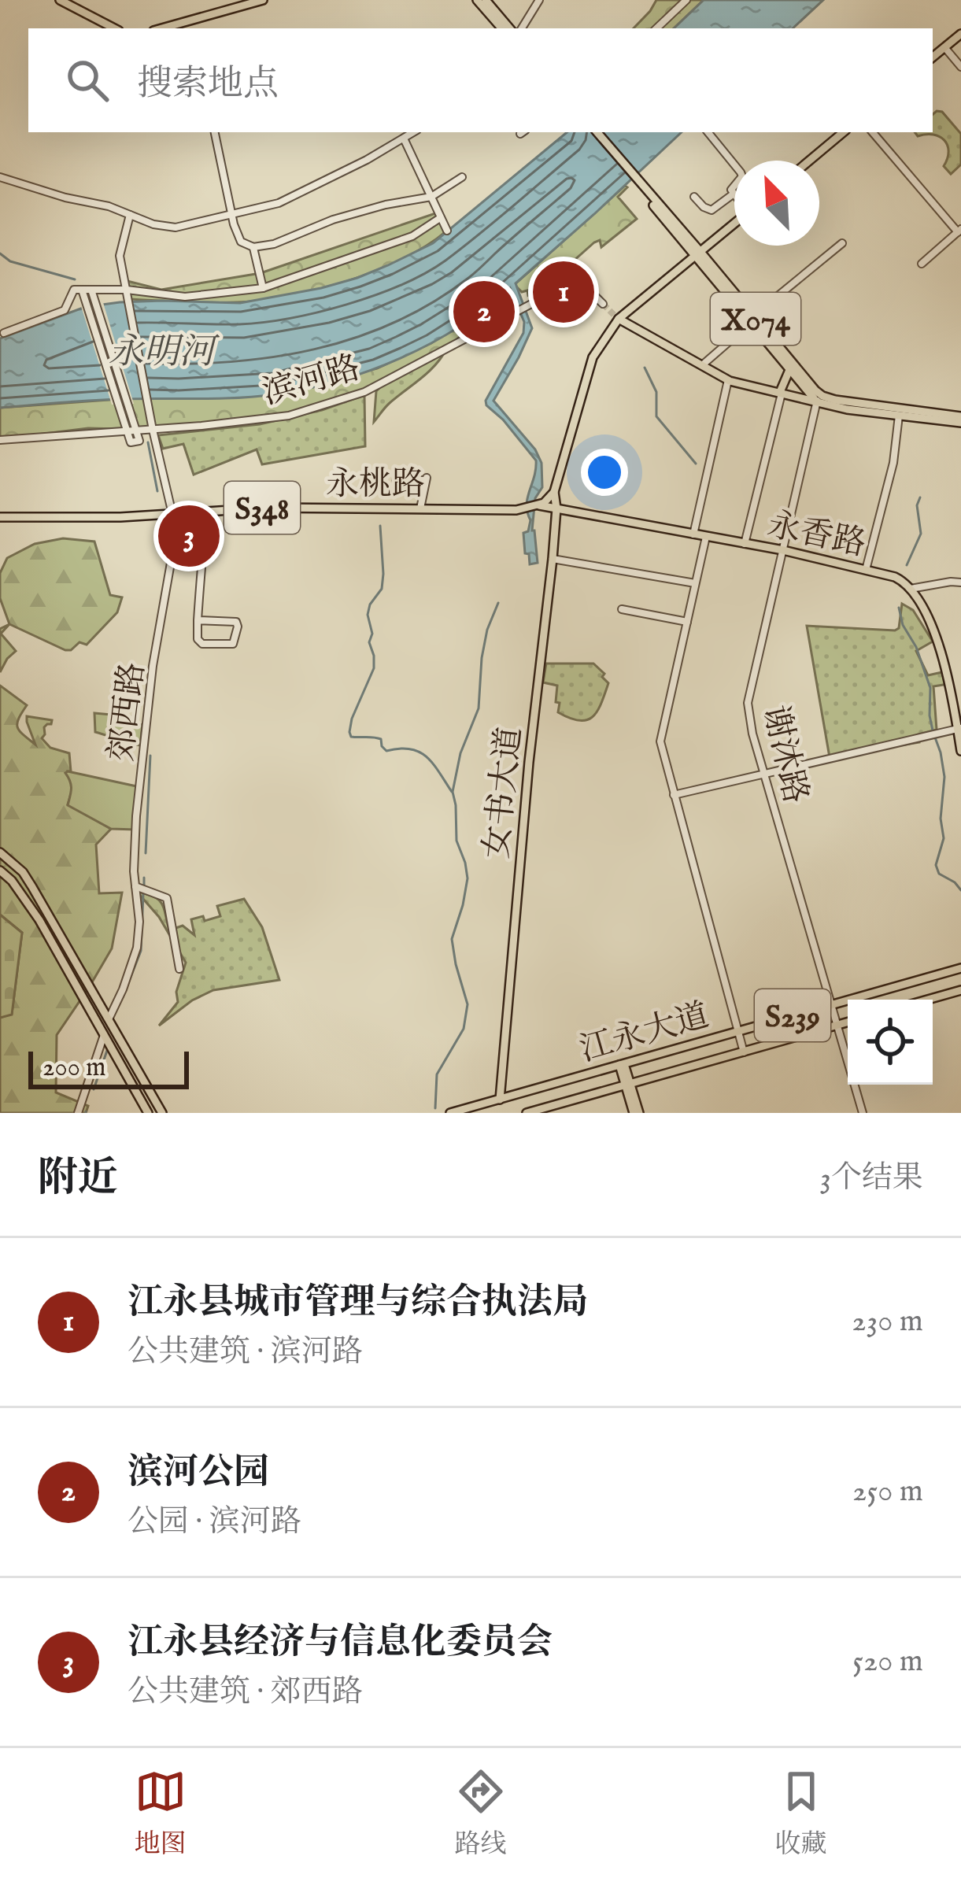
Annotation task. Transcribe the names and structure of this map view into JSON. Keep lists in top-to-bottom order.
{
  "streets": {
    "main road": [
      "X074",
      "永桃路",
      "S348",
      "永香路",
      "女书大道",
      "S239",
      "江永大道"
    ],
    "street": ["滨河路", "郊西路", "谢沐路"]
  },
  "crossings": [
    ["X074", "谢沐路"],
    ["滨河路", "郊西路"],
    ["永桃路", "永香路"],
    ["永桃路", "郊西路"],
    ["永香路", "谢沐路"],
    ["永香路", "女书大道"],
    ["谢沐路", "江永大道"],
    ["女书大道", "江永大道"]
  ],
  "water": ["永明河"],
  "scale_bar": "200 m",
  "north": "top left",
  "page": {
    "search": "搜索地点",
    "pins": ["1", "2", "3"],
    "scale": "200 m",
    "heading": ["附近", "3个结果"],
    "list": [
      {
        "mark": "1",
        "name": "江永县城市管理与综合执法局",
        "note": "公共建筑 · 滨河路",
        "value": "230 m"
      },
      {
        "mark": "2",
        "name": "滨河公园",
        "note": "公园 · 滨河路",
        "value": "250 m"
      },
      {
        "mark": "3",
        "name": "江永县经济与信息化委员会",
        "note": "公共建筑 · 郊西路",
        "value": "520 m"
      }
    ],
    "nav": ["地图", "路线", "收藏"]
  }
}
